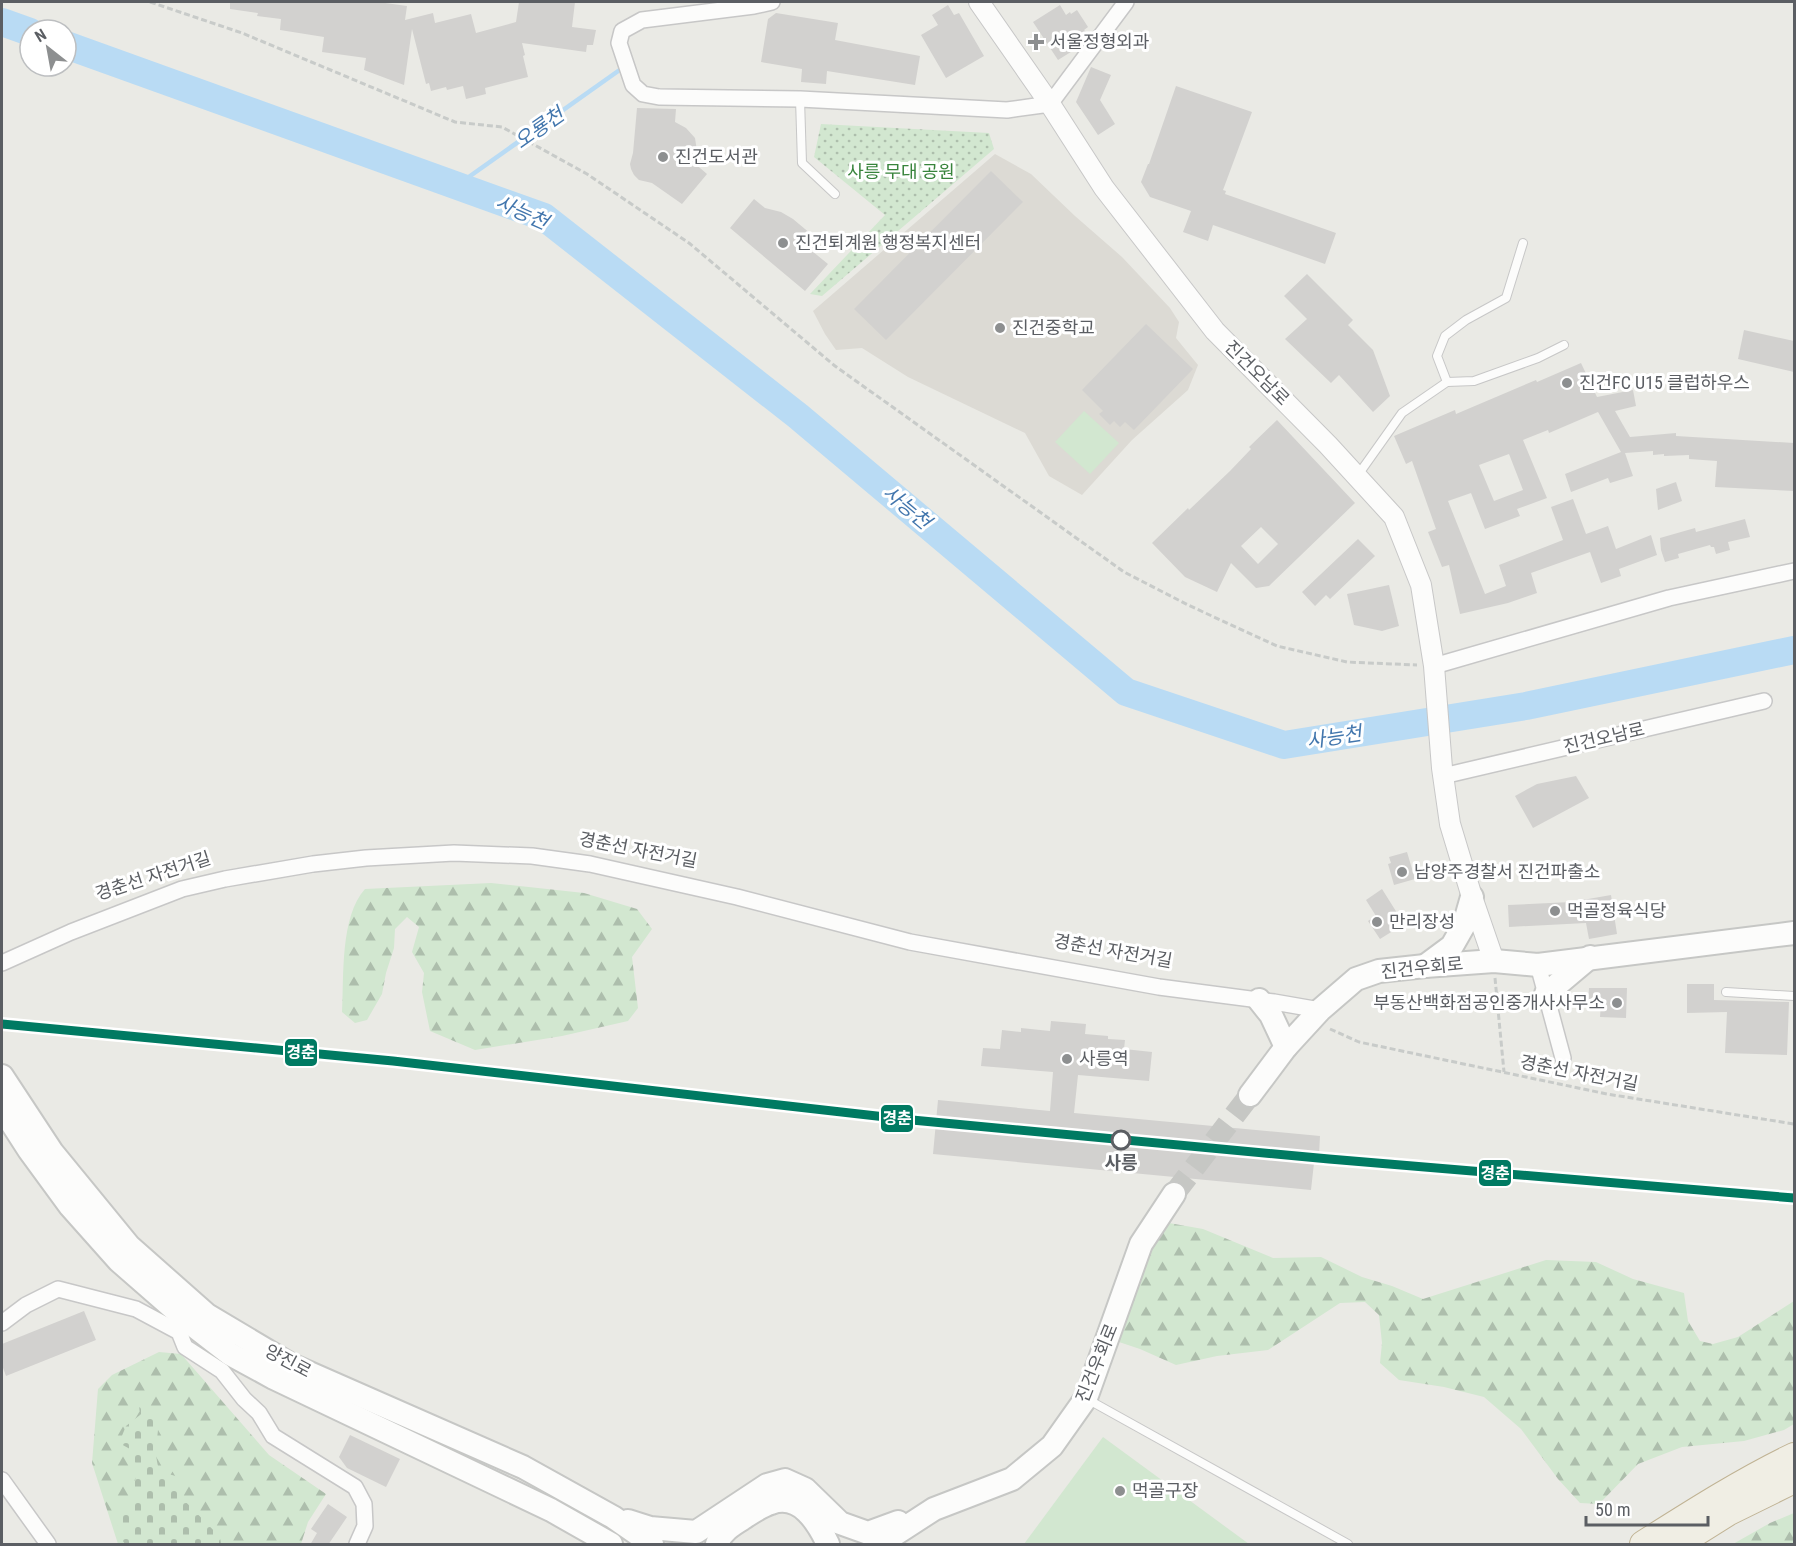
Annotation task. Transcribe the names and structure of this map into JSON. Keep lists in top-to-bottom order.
{
  "streets": {
    "main road": ["진건우회로", "양진로"],
    "street": ["진건오남로"],
    "path": ["경춘선 자전거길"]
  },
  "crossings": [
    ["진건오남로", "진건우회로"],
    ["경춘선 자전거길", "진건우회로"]
  ],
  "water": ["오룡천", "사능천"],
  "parks": ["사릉 무대 공원"],
  "places": {
    "health": ["서울정형외과"],
    "other": [
      "진건도서관",
      "진건퇴계원 행정복지센터",
      "진건중학교",
      "진건FC U15 클럽하우스",
      "남양주경찰서 진건파출소",
      "먹골정육식당",
      "만리장성",
      "부동산백화점공인중개사사무소",
      "사릉역",
      "사릉",
      "먹골구장"
    ]
  },
  "lines": ["transit line 경춘"],
  "scale_bar": "50 m",
  "north": "top left"
}
